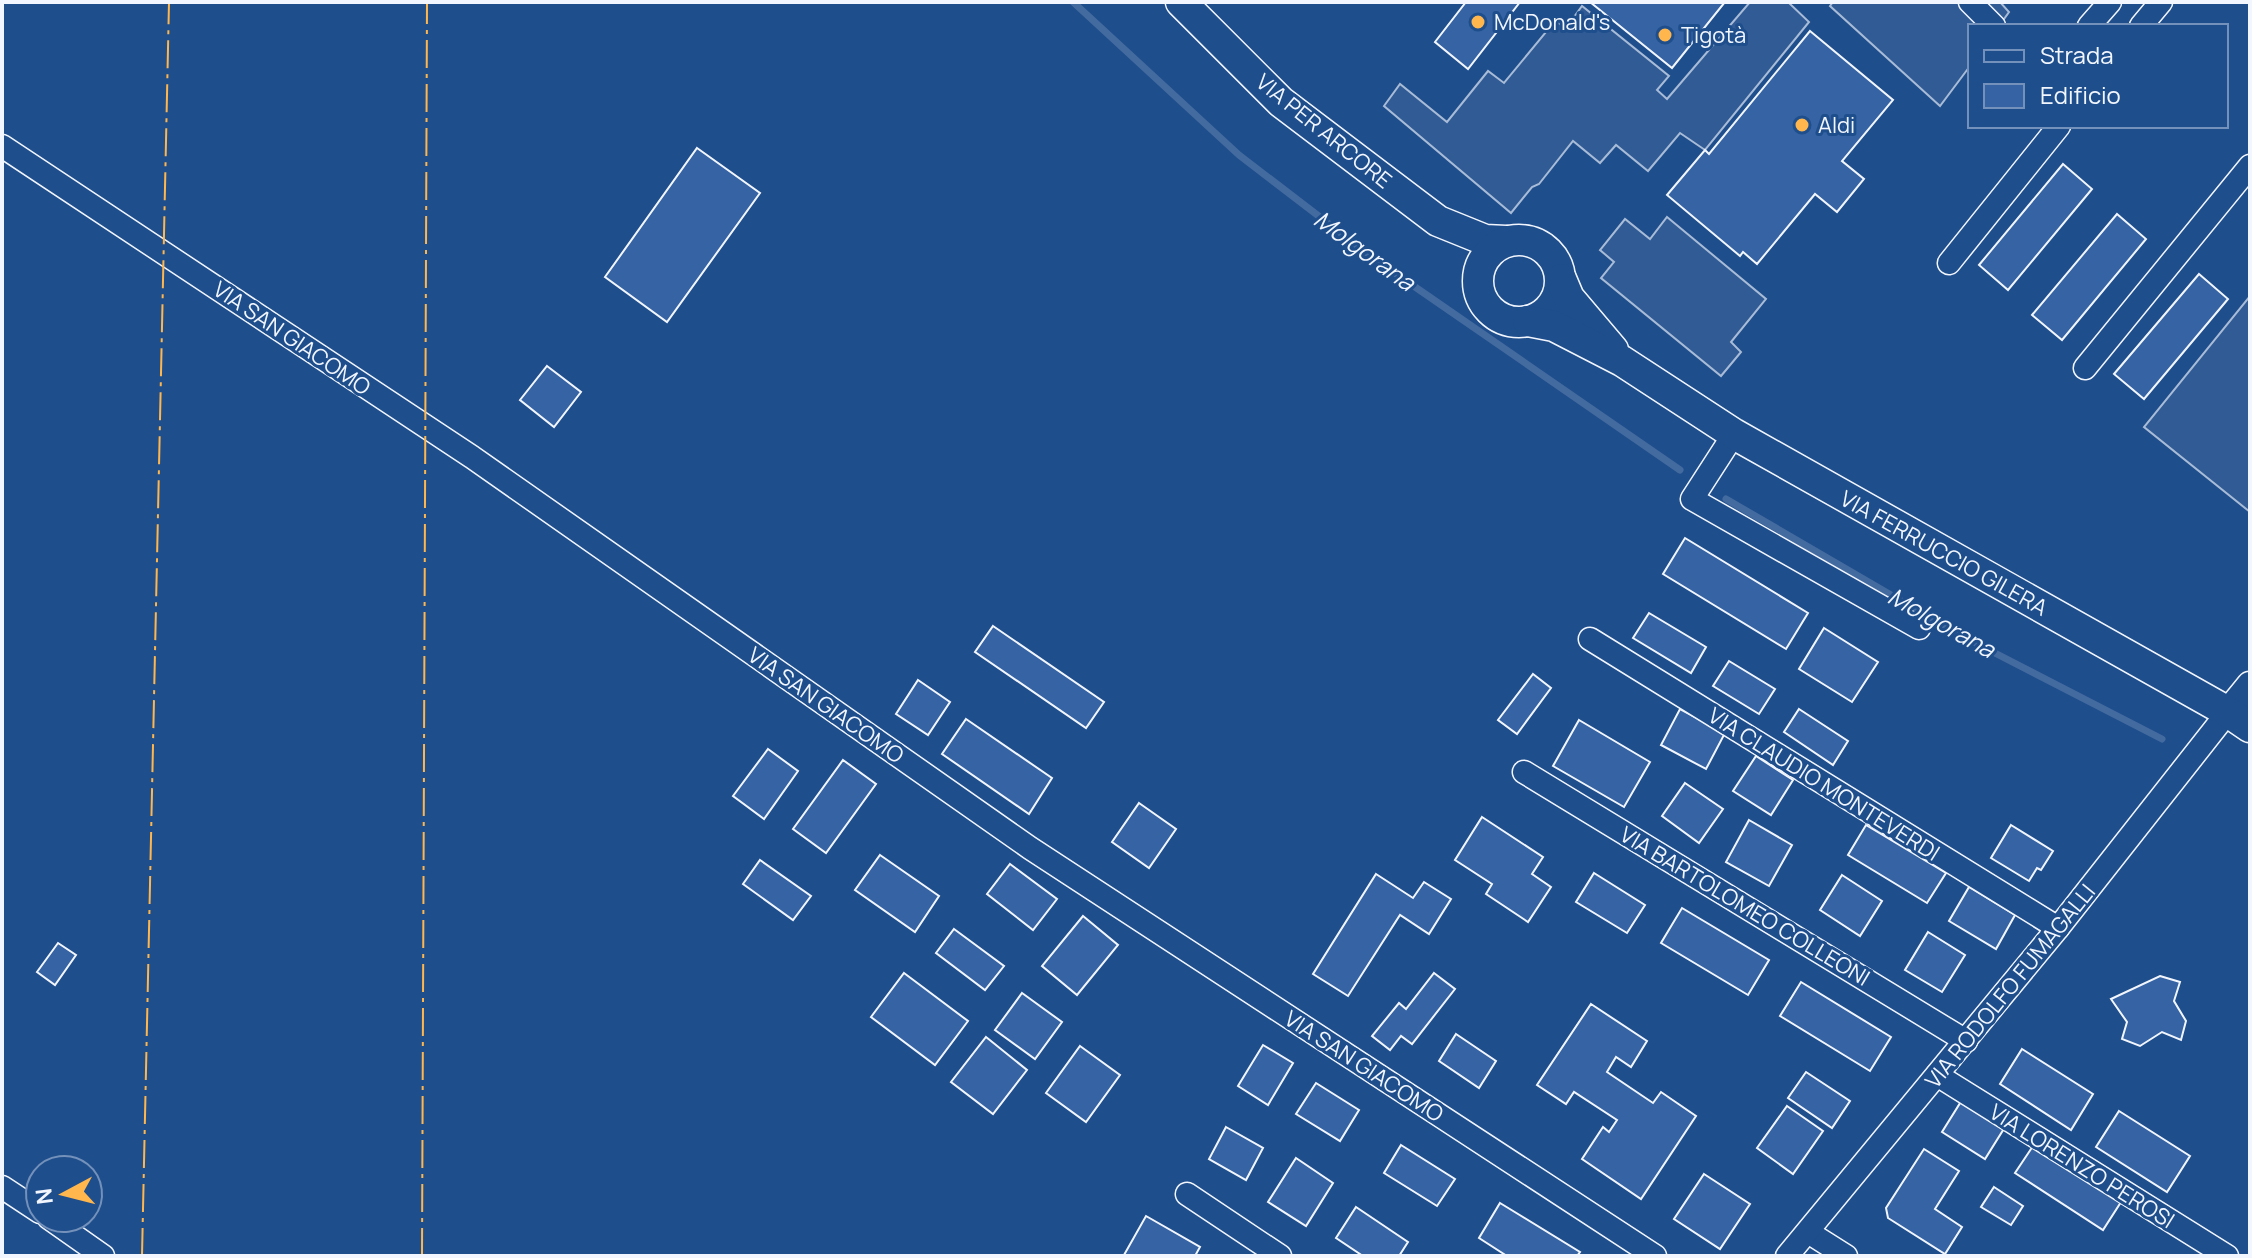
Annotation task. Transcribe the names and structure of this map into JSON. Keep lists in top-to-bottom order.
{
  "streets": {
    "main road": ["VIA PER ARCORE", "VIA FERRUCCIO GILERA"],
    "street": [
      "VIA SAN GIACOMO",
      "VIA CLAUDIO MONTEVERDI",
      "VIA BARTOLOMEO COLLEONI",
      "VIA RODOLFO FUMAGALLI",
      "VIA LORENZO PEROSI"
    ]
  },
  "crossings": [
    ["VIA PER ARCORE", "VIA FERRUCCIO GILERA"],
    ["VIA FERRUCCIO GILERA", "VIA RODOLFO FUMAGALLI"],
    ["VIA CLAUDIO MONTEVERDI", "VIA RODOLFO FUMAGALLI"],
    ["VIA BARTOLOMEO COLLEONI", "VIA RODOLFO FUMAGALLI"],
    ["VIA RODOLFO FUMAGALLI", "VIA LORENZO PEROSI"]
  ],
  "water": ["Molgorana"],
  "places": ["McDonald's", "Tigotà", "Aldi"],
  "legend": ["Strada", "Edificio"],
  "north": "left"
}
